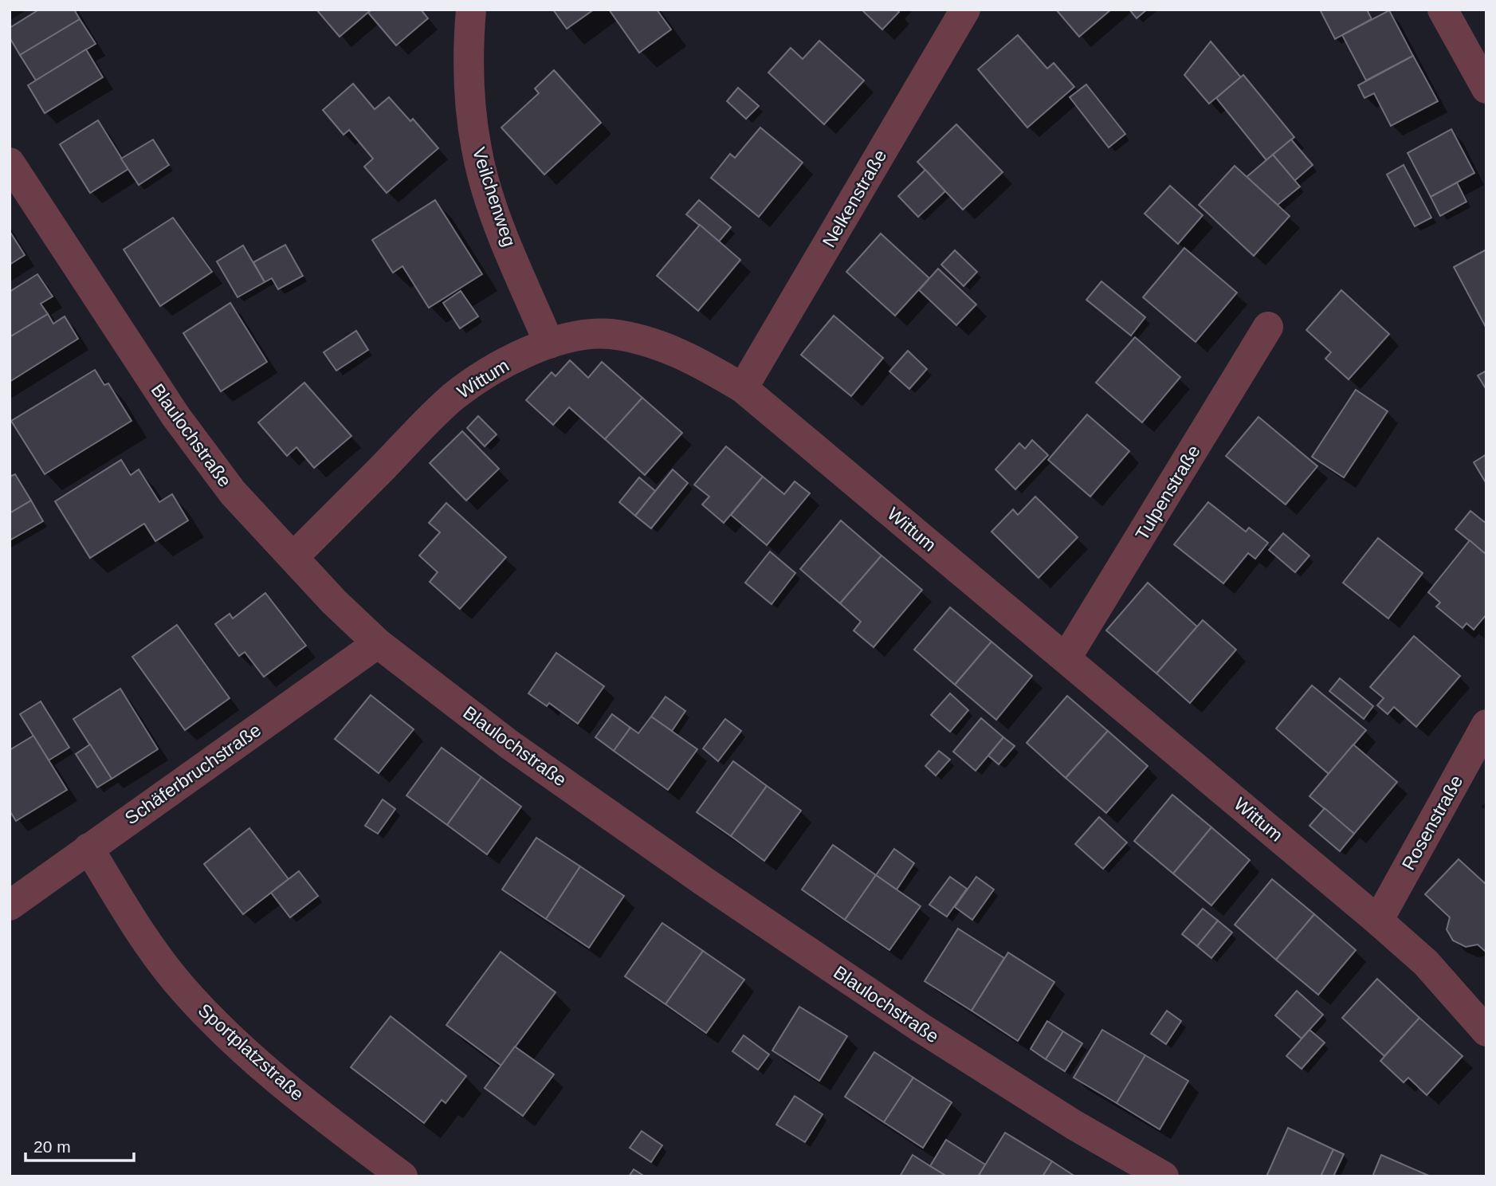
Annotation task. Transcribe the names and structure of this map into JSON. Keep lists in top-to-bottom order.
{
  "streets": {
    "street": [
      "Veilchenweg",
      "Nelkenstraße",
      "Wittum",
      "Blaulochstraße",
      "Tulpenstraße",
      "Schäferbruchstraße",
      "Rosenstraße",
      "Sportplatzstraße"
    ]
  },
  "crossings": [
    ["Veilchenweg", "Wittum"],
    ["Nelkenstraße", "Wittum"],
    ["Wittum", "Blaulochstraße"],
    ["Wittum", "Tulpenstraße"],
    ["Wittum", "Rosenstraße"],
    ["Blaulochstraße", "Schäferbruchstraße"],
    ["Schäferbruchstraße", "Sportplatzstraße"]
  ],
  "scale_bar": "20 m"
}
